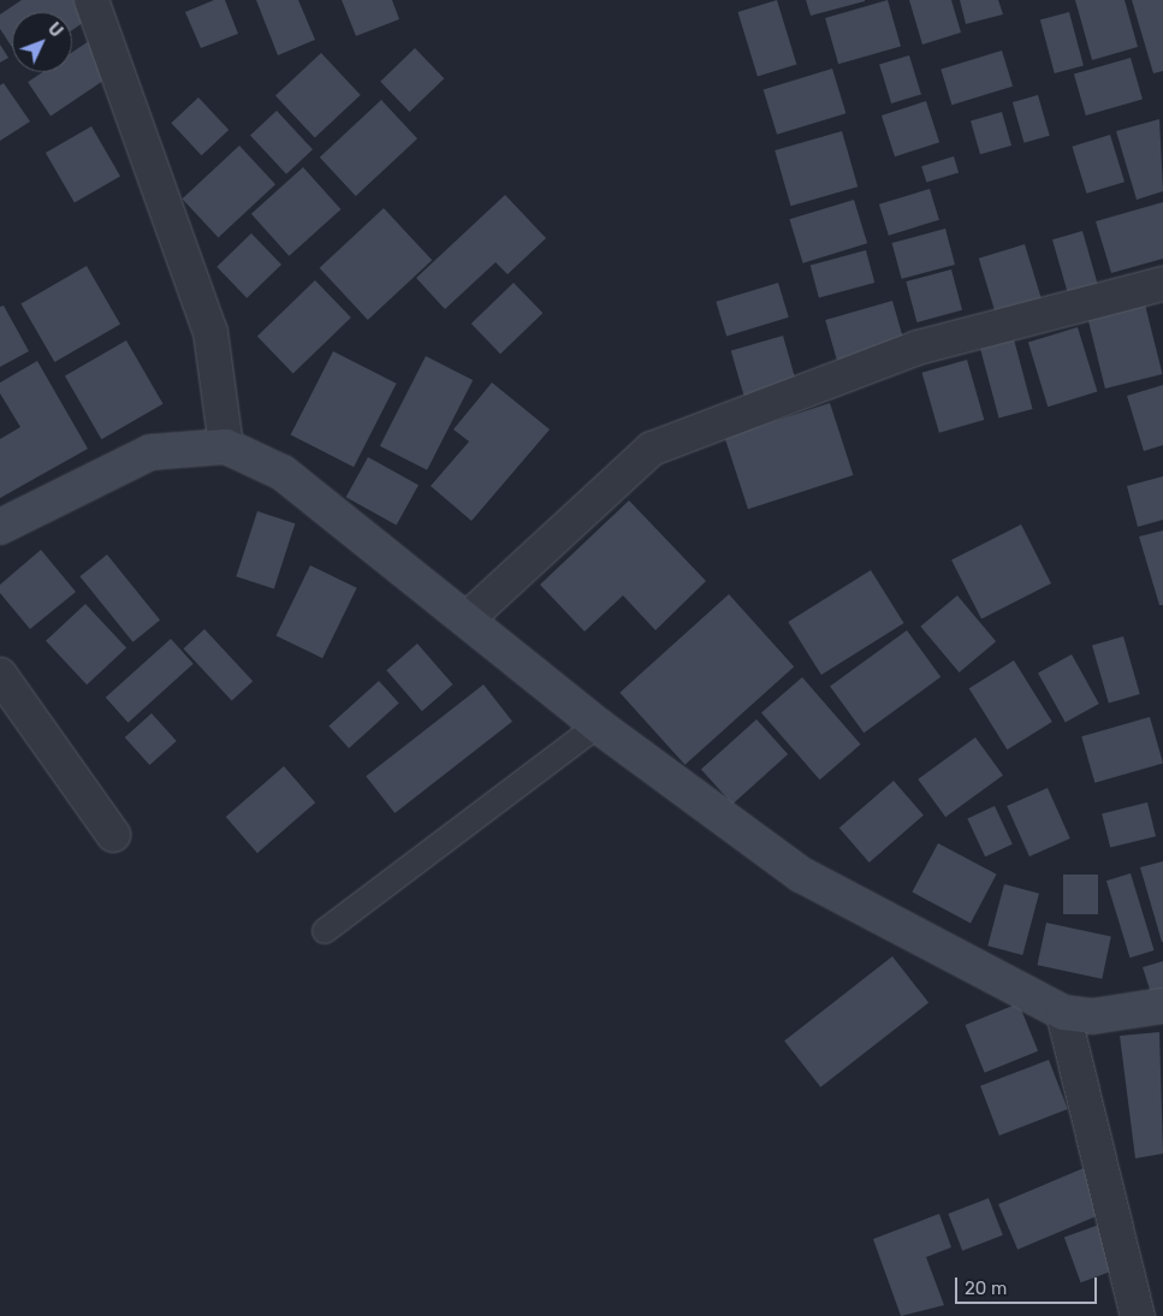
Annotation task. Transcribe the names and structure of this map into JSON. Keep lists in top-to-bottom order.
{
  "scale_bar": "20 m",
  "north": "top right"
}
